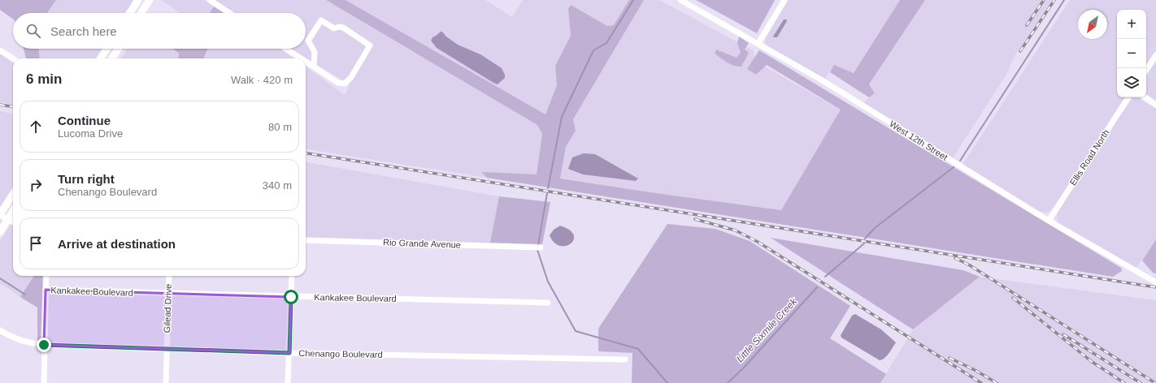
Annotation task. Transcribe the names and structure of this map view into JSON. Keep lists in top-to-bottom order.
{
  "streets": {
    "street": [
      "West 12th Street",
      "Ellis Road North",
      "Rio Grande Avenue",
      "Kankakee Boulevard",
      "Gilead Drive",
      "Chenango Boulevard"
    ]
  },
  "crossings": [
    ["West 12th Street", "Ellis Road North"],
    ["Kankakee Boulevard", "Gilead Drive"],
    ["Gilead Drive", "Chenango Boulevard"]
  ],
  "water": ["Little Sixmile Creek"],
  "north": "bottom left",
  "page": {
    "map_buttons": ["+", "−"],
    "search": "Search here",
    "heading": ["6 min", "Walk · 420 m"],
    "list": [
      ["Continue", "Lucoma Drive", "80 m"],
      ["Turn right", "Chenango Boulevard", "340 m"],
      "Arrive at destination"
    ]
  }
}
